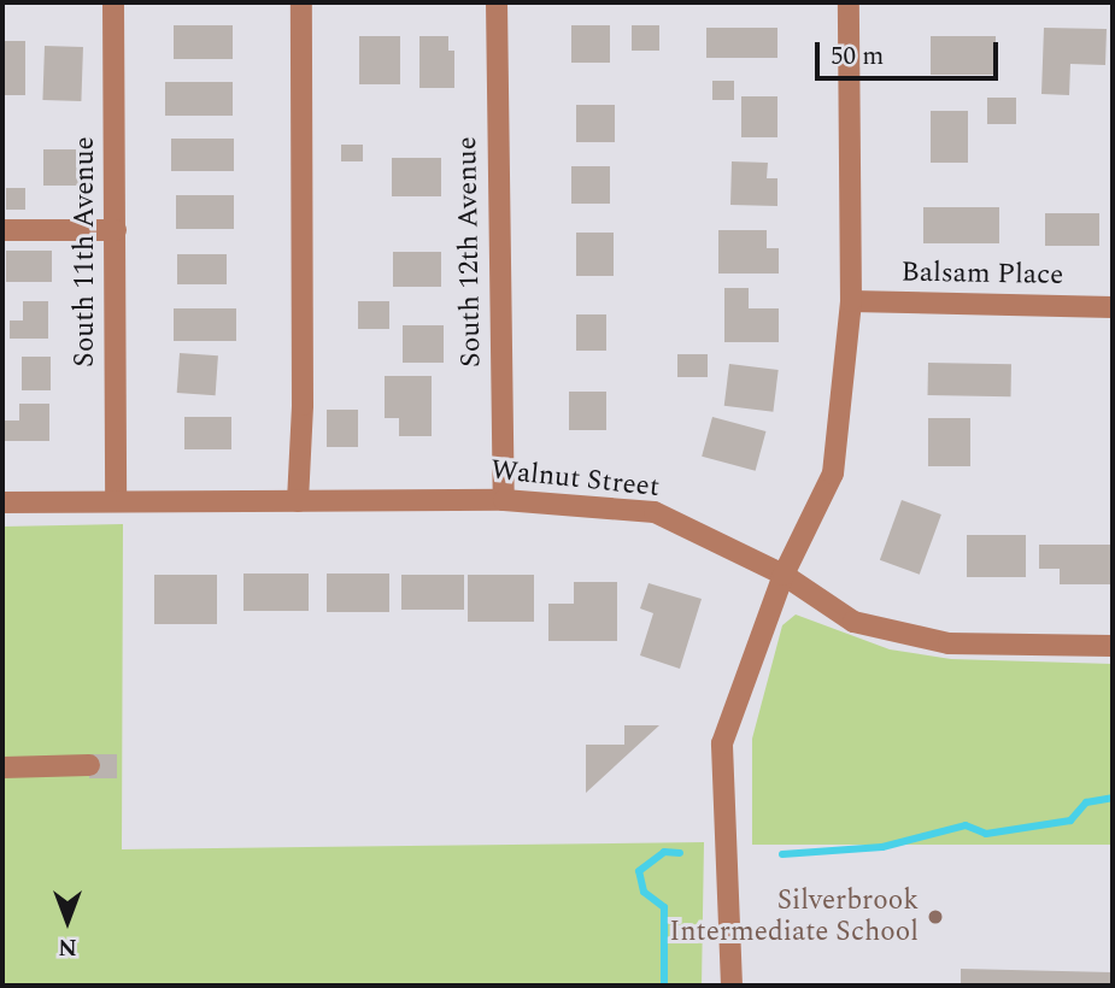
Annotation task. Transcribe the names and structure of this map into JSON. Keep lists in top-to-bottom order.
{
  "streets": {
    "street": [
      "South 11th Avenue",
      "South 12th Avenue",
      "Balsam Place",
      "Walnut Street"
    ]
  },
  "crossings": [
    ["South 11th Avenue", "Walnut Street"],
    ["South 12th Avenue", "Walnut Street"]
  ],
  "places": ["Silverbrook Intermediate School"],
  "scale_bar": "50 m",
  "north": "bottom"
}
